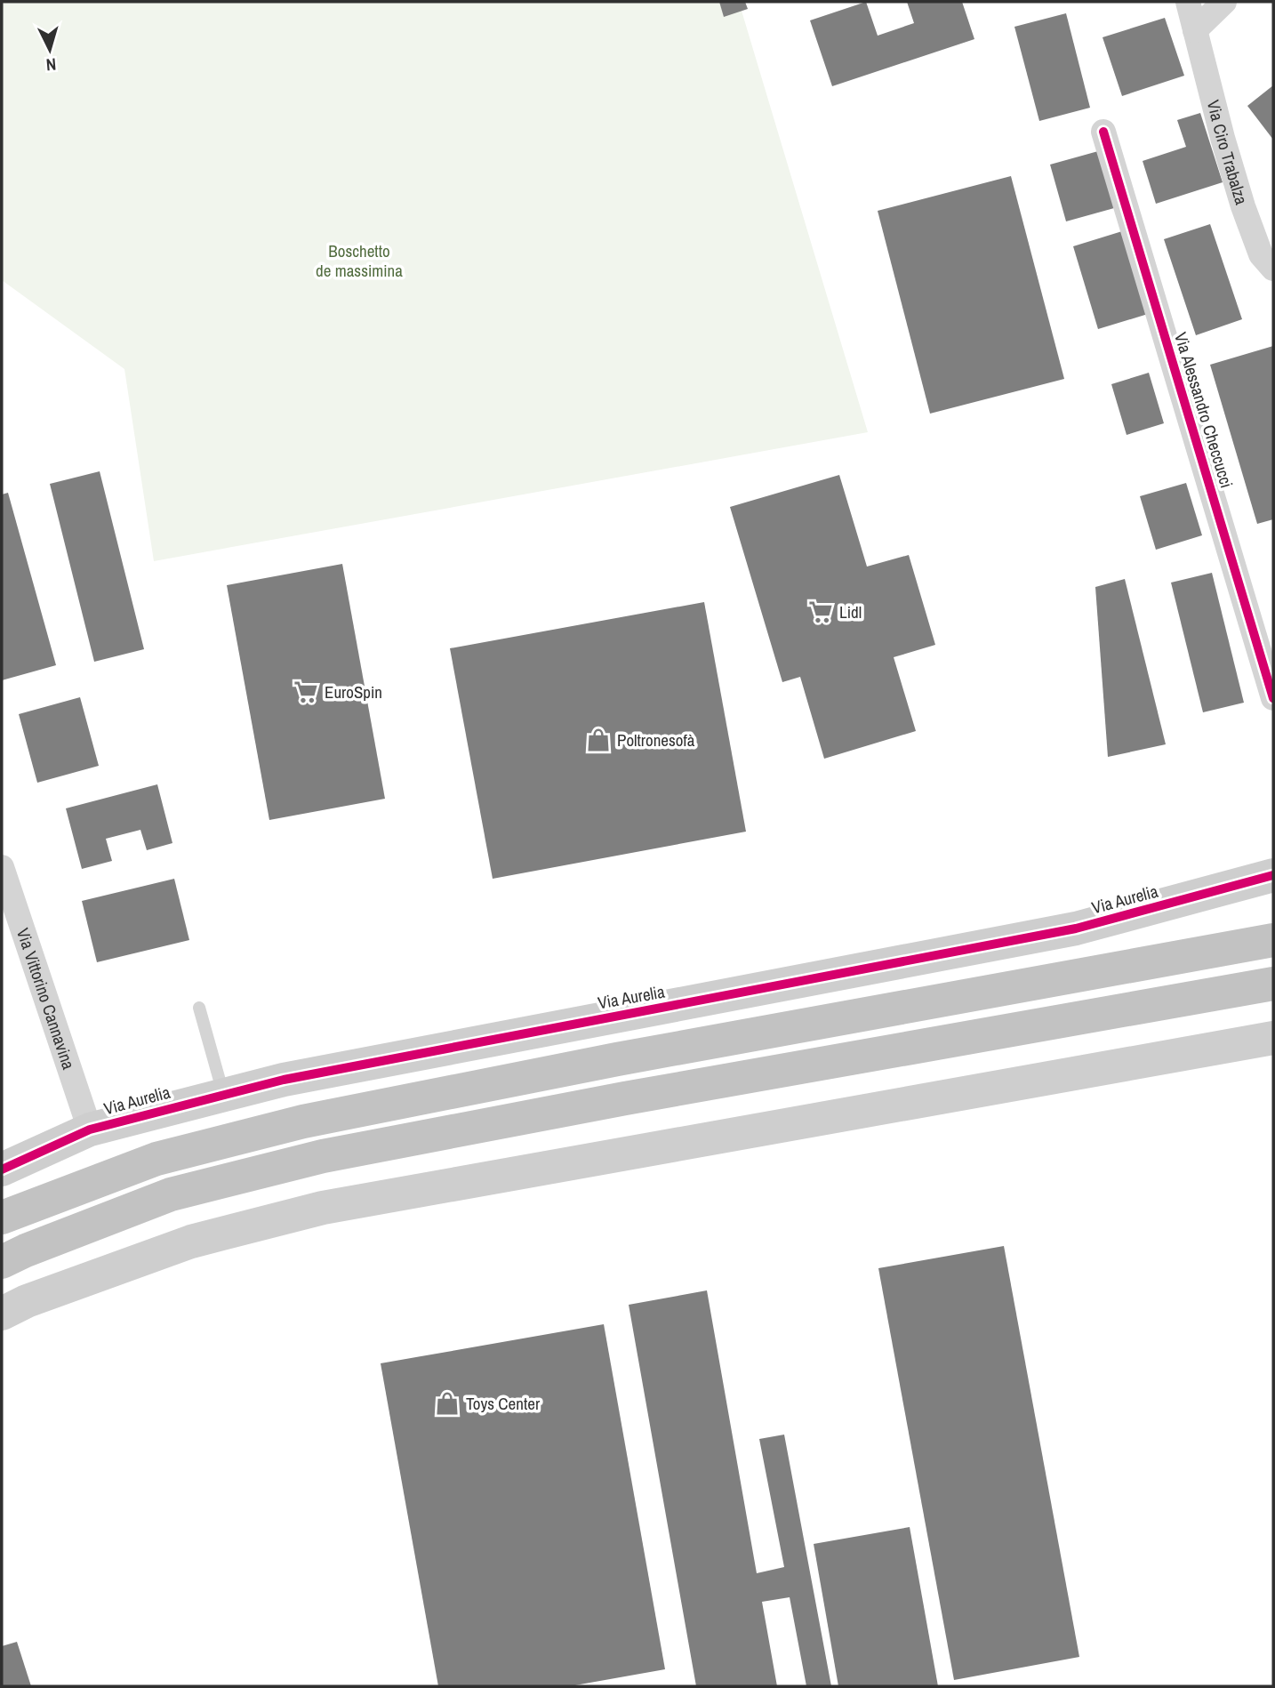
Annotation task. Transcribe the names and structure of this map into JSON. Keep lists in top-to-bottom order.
{
  "streets": {
    "street": [
      "Via Ciro Trabalza",
      "Via Alessandro Checcucci",
      "Via Aurelia",
      "Via Vittorino Cannavina"
    ]
  },
  "crossings": [
    ["Via Aurelia", "Via Vittorino Cannavina"]
  ],
  "parks": ["Boschetto de massimina"],
  "places": {
    "supermarket": ["Lidl", "EuroSpin"],
    "shop": ["Poltronesofà", "Toys Center"]
  },
  "north": "bottom"
}
